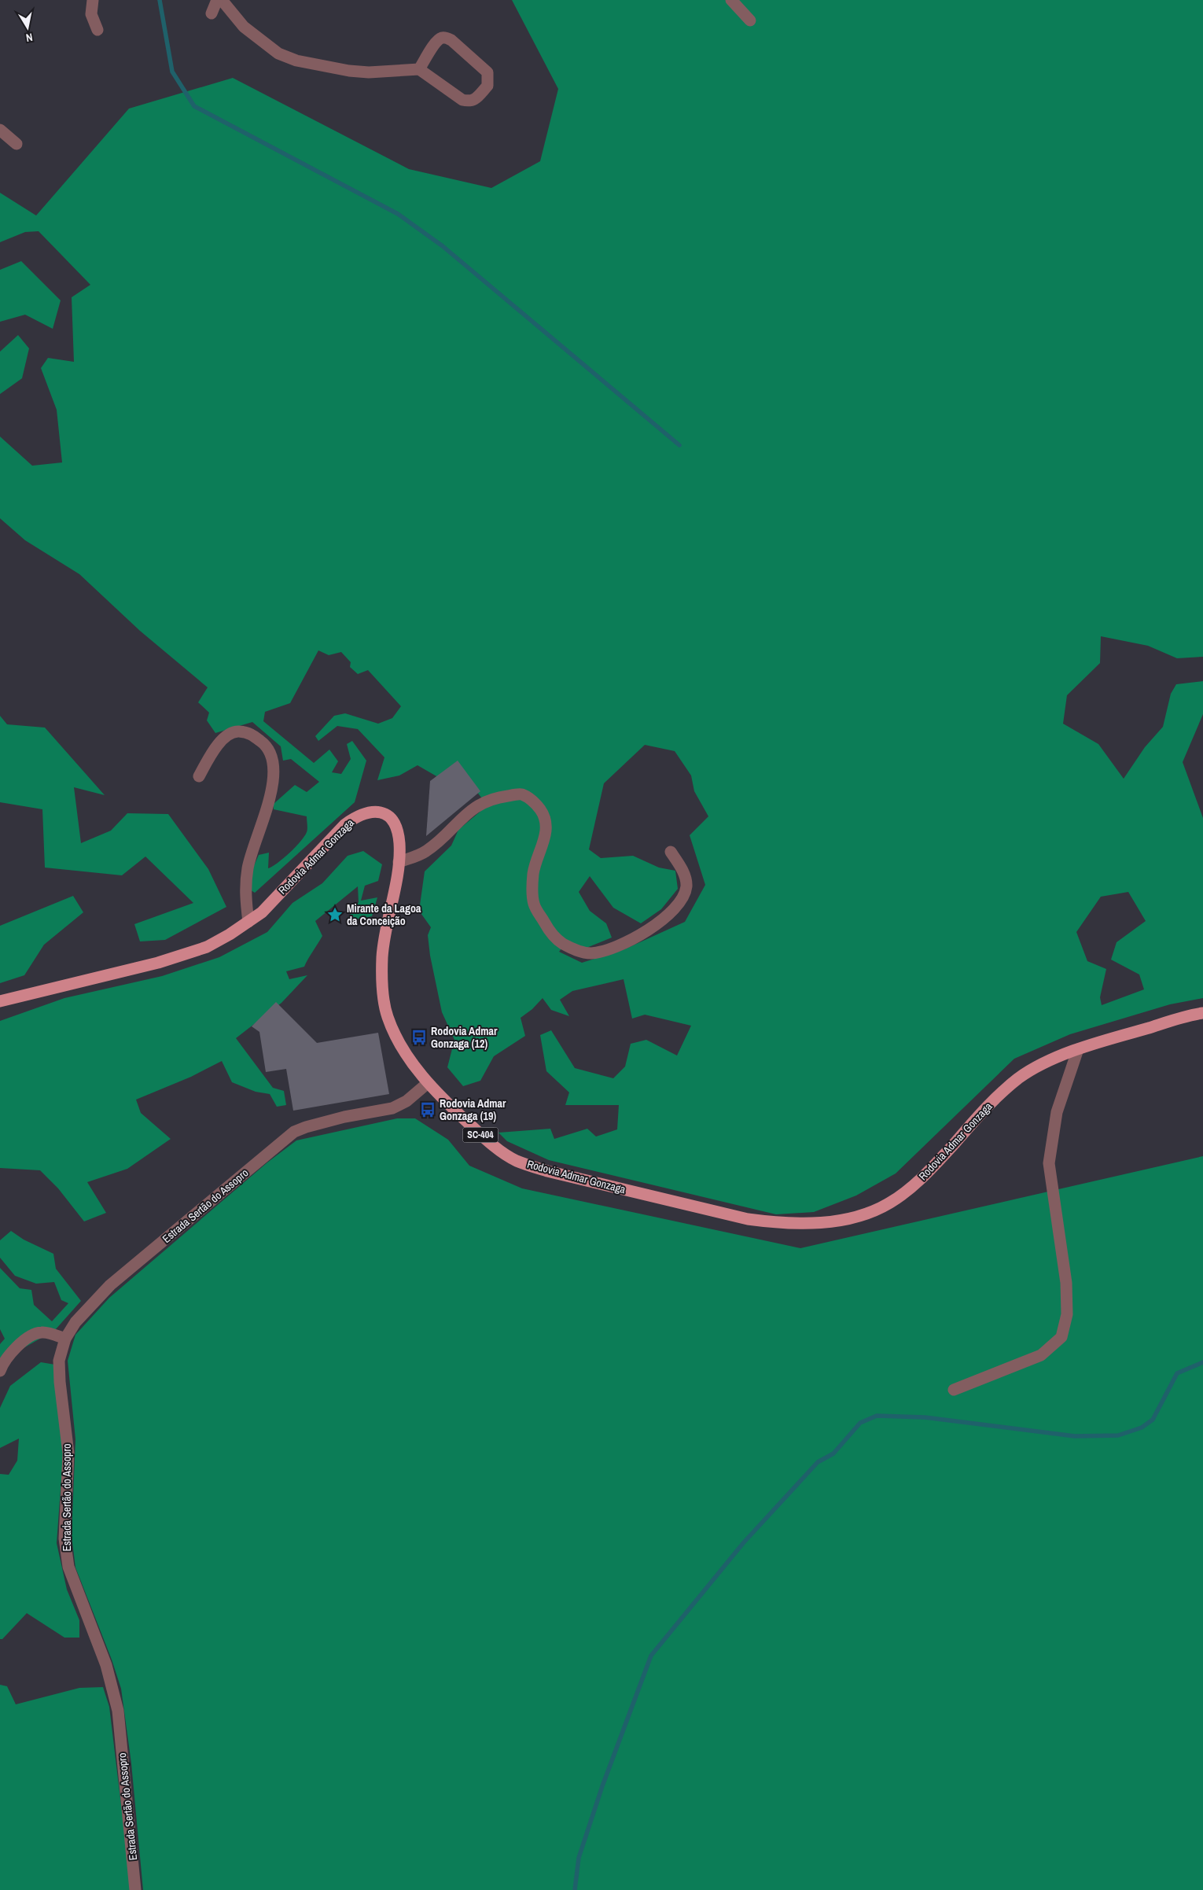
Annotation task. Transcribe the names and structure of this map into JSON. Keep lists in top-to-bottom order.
{
  "streets": {
    "main road": ["Rodovia Admar Gonzaga", "SC-404"],
    "street": ["Estrada Sertão do Assopro"]
  },
  "crossings": [
    ["Rodovia Admar Gonzaga", "Estrada Sertão do Assopro"]
  ],
  "places": {
    "place": ["Mirante da Lagoa da Conceição"],
    "bus stop": ["Rodovia Admar Gonzaga (12)", "Rodovia Admar Gonzaga (19)"]
  },
  "north": "bottom"
}
